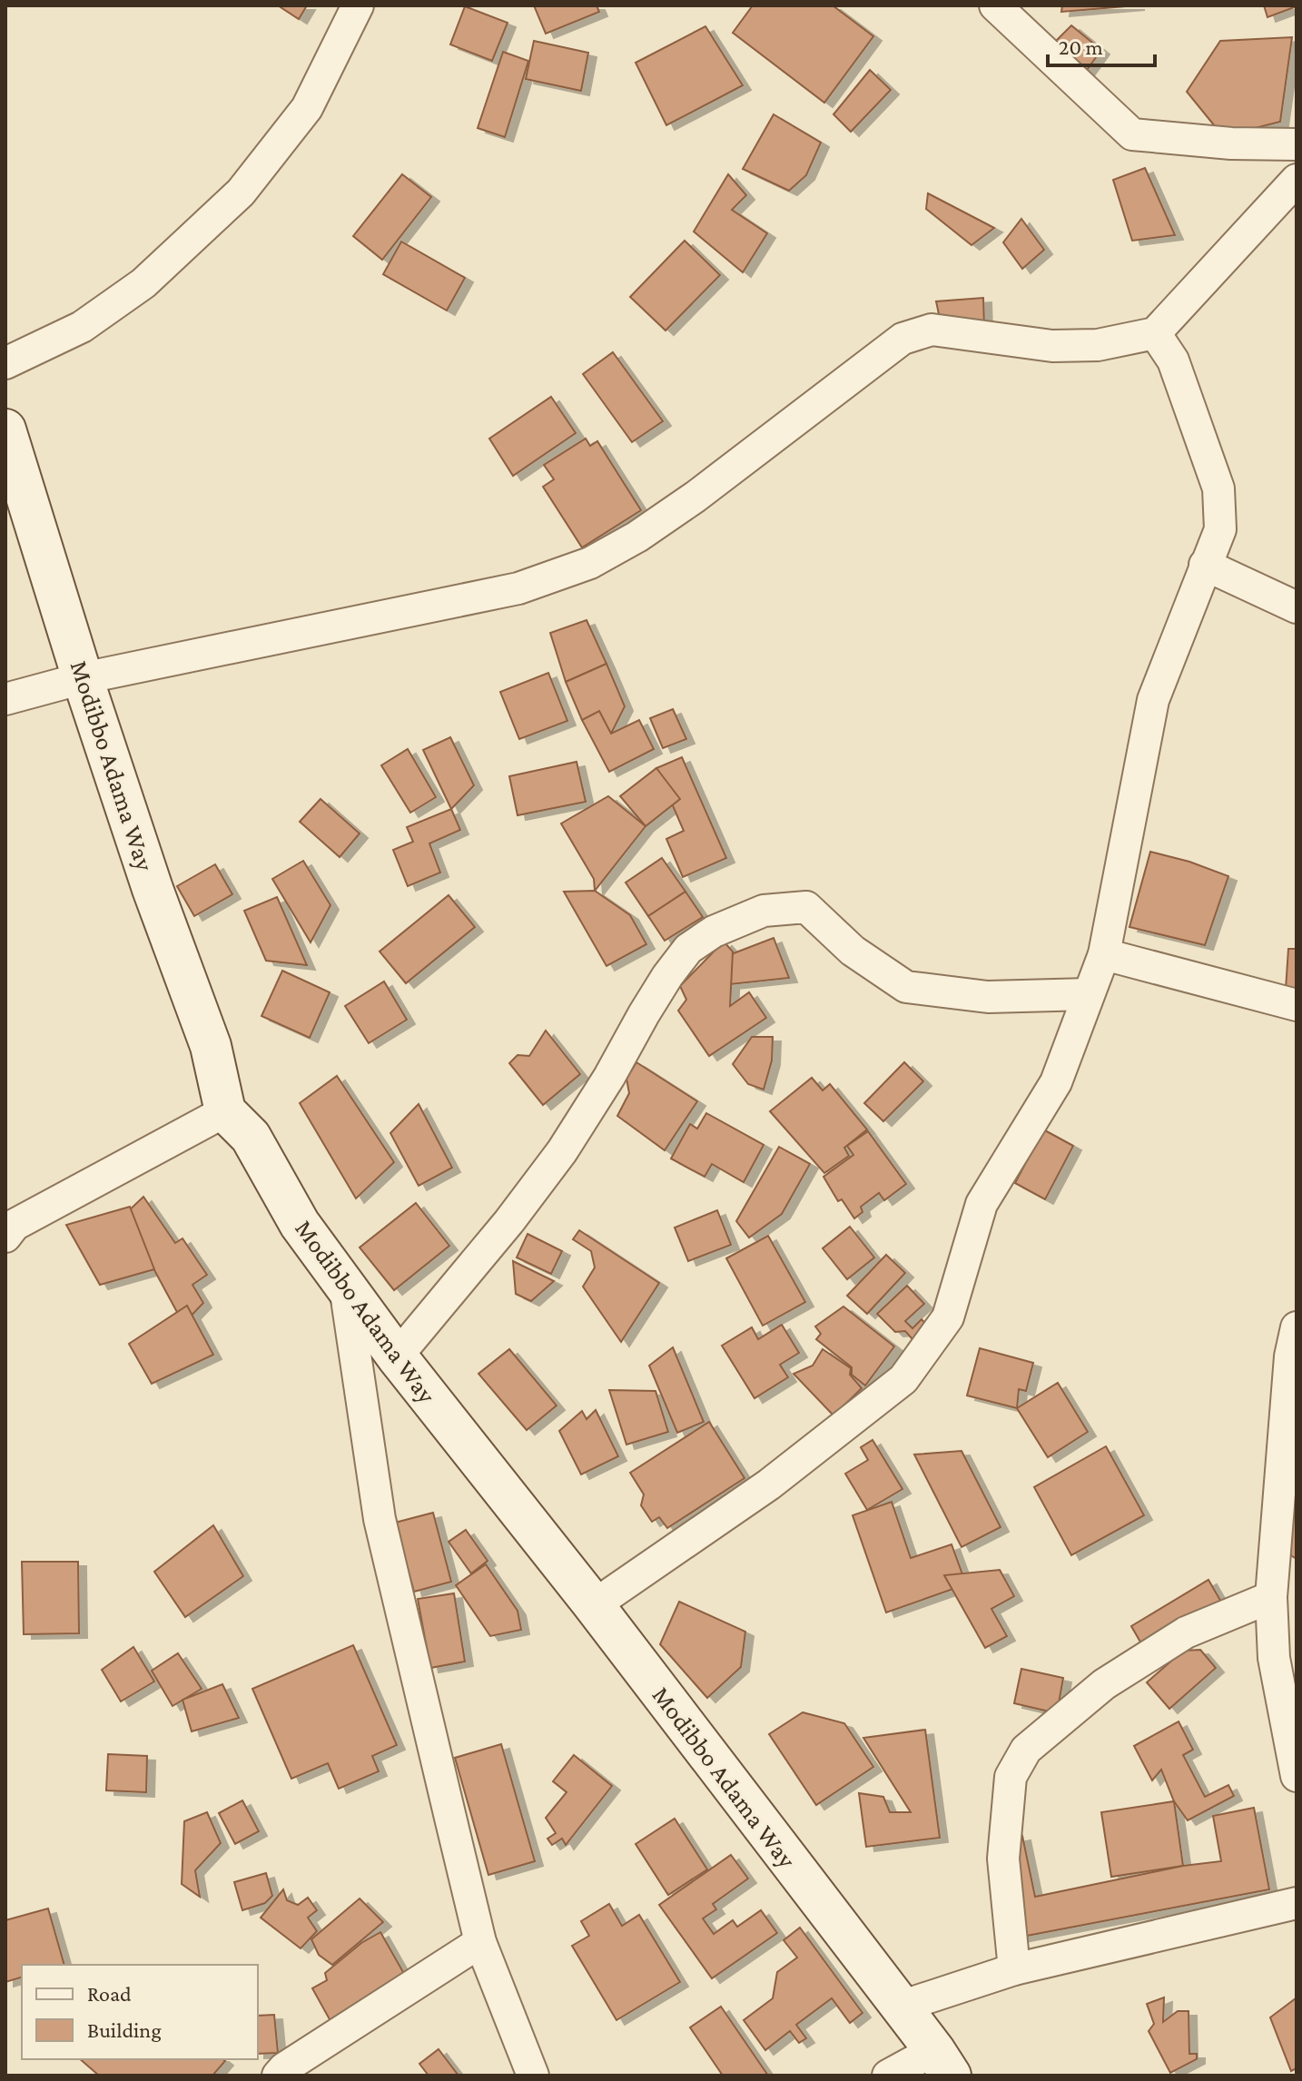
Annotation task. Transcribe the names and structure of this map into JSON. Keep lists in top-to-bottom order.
{
  "streets": {
    "main road": ["Modibbo Adama Way"]
  },
  "legend": ["Road", "Building"],
  "scale_bar": "20 m"
}
